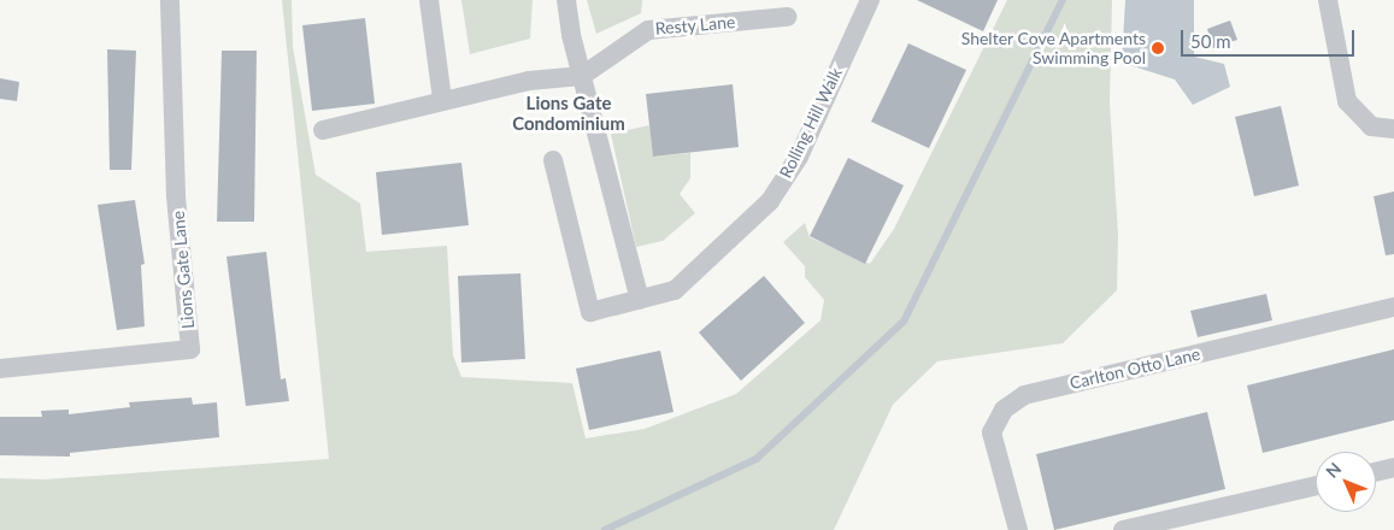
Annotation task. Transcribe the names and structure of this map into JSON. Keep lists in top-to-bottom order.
{
  "streets": {
    "street": [
      "Resty Lane",
      "Rolling Hill Walk",
      "Lions Gate Lane",
      "Carlton Otto Lane"
    ]
  },
  "districts": ["Lions Gate Condominium"],
  "places": ["Shelter Cove Apartments Swimming Pool"],
  "scale_bar": "50 m",
  "north": "top left"
}
